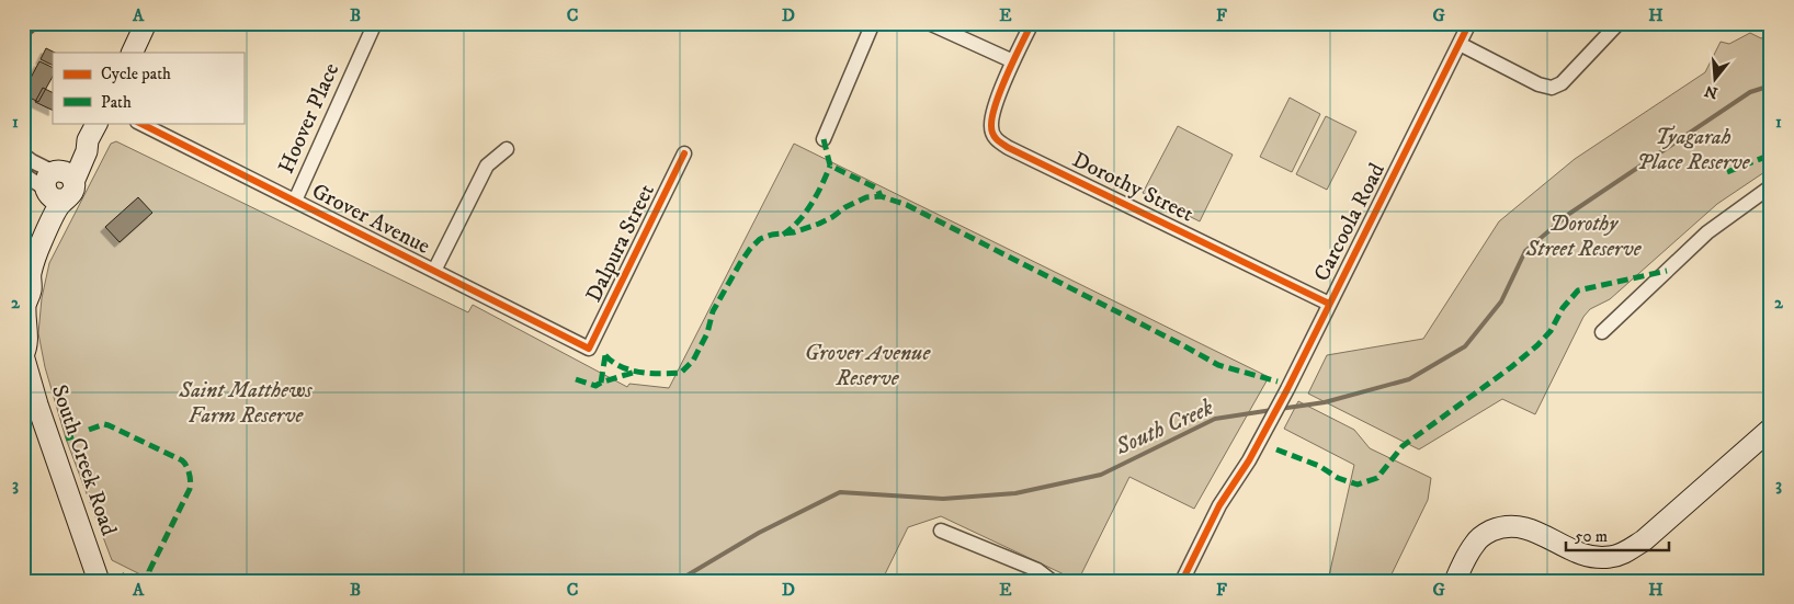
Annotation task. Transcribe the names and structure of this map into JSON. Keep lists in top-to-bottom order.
{
  "streets": {
    "street": [
      "Hoover Place",
      "Dorothy Street",
      "Grover Avenue",
      "Carcoola Road",
      "Dalpura Street",
      "South Creek Road"
    ]
  },
  "crossings": [
    ["Hoover Place", "Grover Avenue"],
    ["Dorothy Street", "Carcoola Road"],
    ["Grover Avenue", "Dalpura Street"]
  ],
  "water": ["South Creek"],
  "parks": [
    "Tyagarah Place Reserve",
    "Dorothy Street Reserve",
    "Grover Avenue Reserve",
    "Saint Matthews Farm Reserve"
  ],
  "legend": ["Cycle path", "Path"],
  "scale_bar": "50 m",
  "north": "bottom",
  "grid": {
    "columns": [
      "A",
      "B",
      "C",
      "D",
      "E",
      "F",
      "G",
      "H"
    ],
    "rows": ["1", "2", "3"]
  }
}
